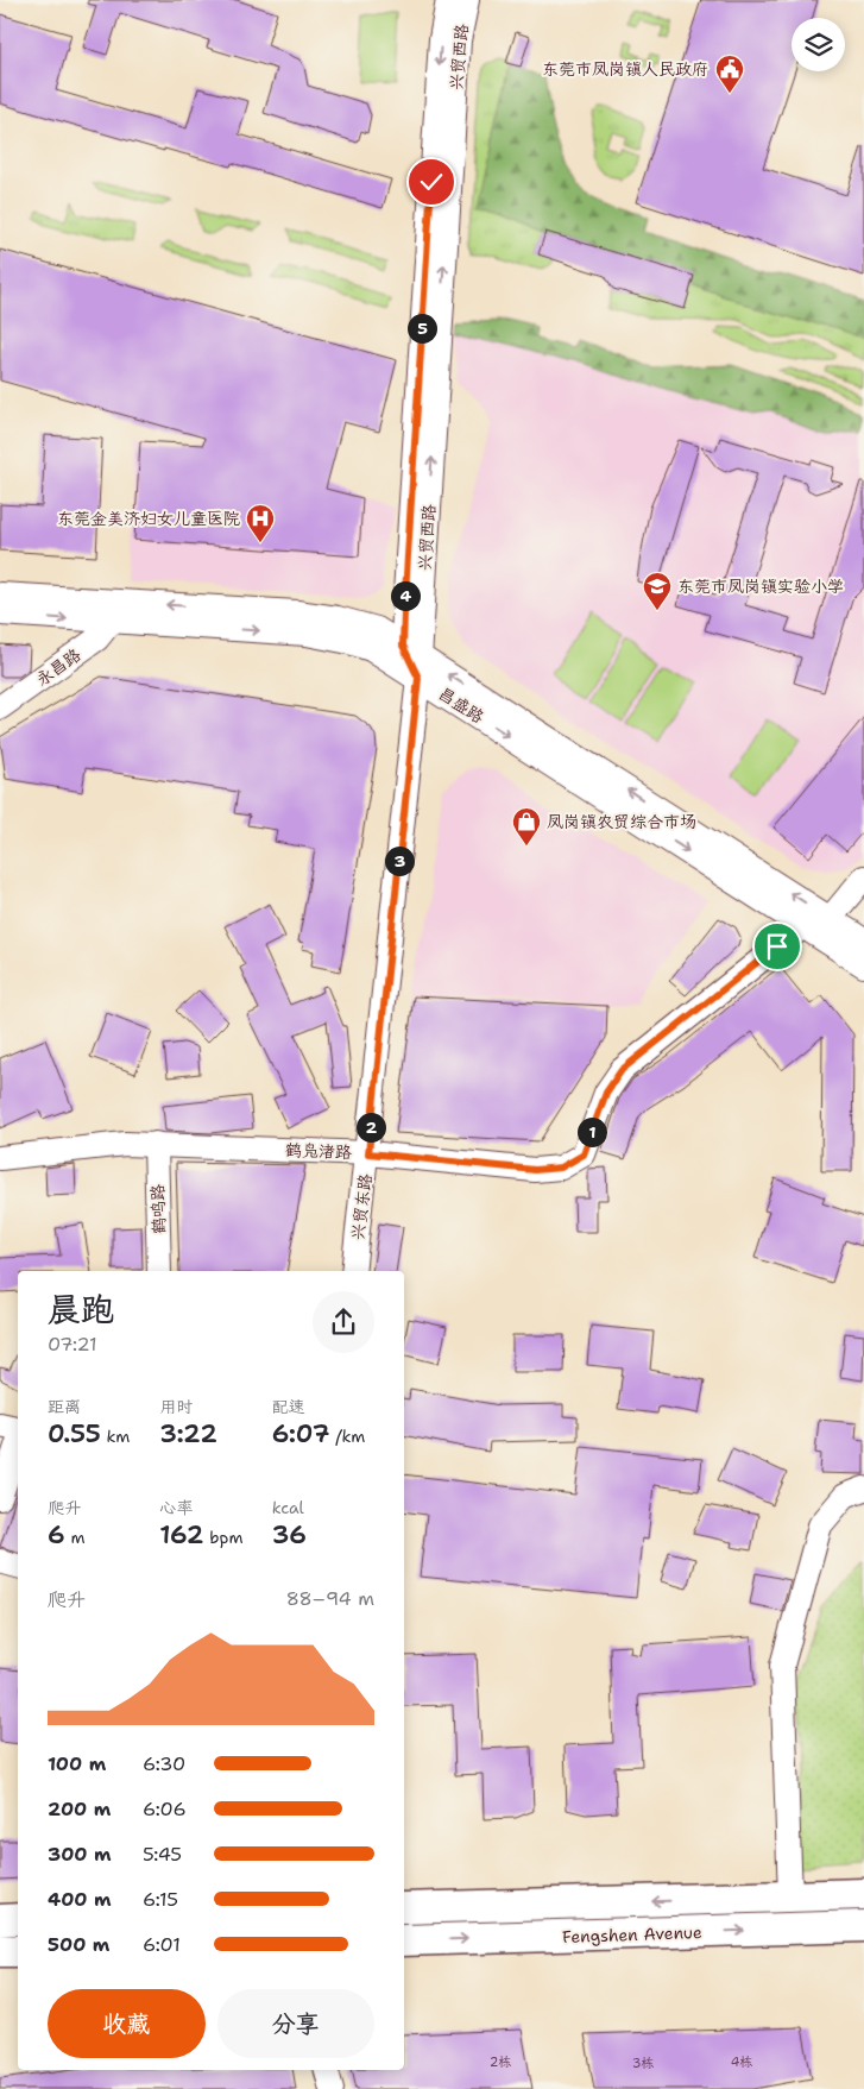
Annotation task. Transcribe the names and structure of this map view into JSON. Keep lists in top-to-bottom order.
{
  "streets": {
    "main road": ["Fengshen Avenue"],
    "street": [
      "兴贸西路",
      "永昌路",
      "昌盛路",
      "鹤凫渚路",
      "兴贸东路",
      "鹤鸣路"
    ]
  },
  "crossings": [
    ["兴贸西路", "昌盛路"],
    ["兴贸西路", "兴贸东路"],
    ["永昌路", "昌盛路"],
    ["昌盛路", "鹤凫渚路"],
    ["昌盛路", "兴贸东路"],
    ["鹤凫渚路", "兴贸东路"],
    ["鹤凫渚路", "鹤鸣路"]
  ],
  "places": {
    "public building": ["东莞市凤岗镇人民政府"],
    "hospital": ["东莞金美济妇女儿童医院"],
    "school or university": ["东莞市凤岗镇实验小学"],
    "shop": ["凤岗镇农贸综合市场"]
  },
  "house_numbers": ["2栋", "4栋", "3栋"],
  "page": {
    "pins": [
      "5",
      "4",
      "3",
      "2",
      "1"
    ],
    "heading": ["晨跑", "07:21"],
    "stats": [
      ["距离", "0.55 km"],
      ["用时", "3:22"],
      ["配速", "6:07 /km"],
      ["爬升", "6 m"],
      ["心率", "162 bpm"],
      ["kcal", "36"]
    ],
    "chart": ["爬升", "88–94 m"],
    "list": [
      {
        "name": "100 m",
        "note": "6:30"
      },
      {
        "name": "200 m",
        "note": "6:06"
      },
      {
        "name": "300 m",
        "note": "5:45"
      },
      {
        "name": "400 m",
        "note": "6:15"
      },
      {
        "name": "500 m",
        "note": "6:01"
      }
    ],
    "buttons": ["收藏", "分享"]
  }
}
